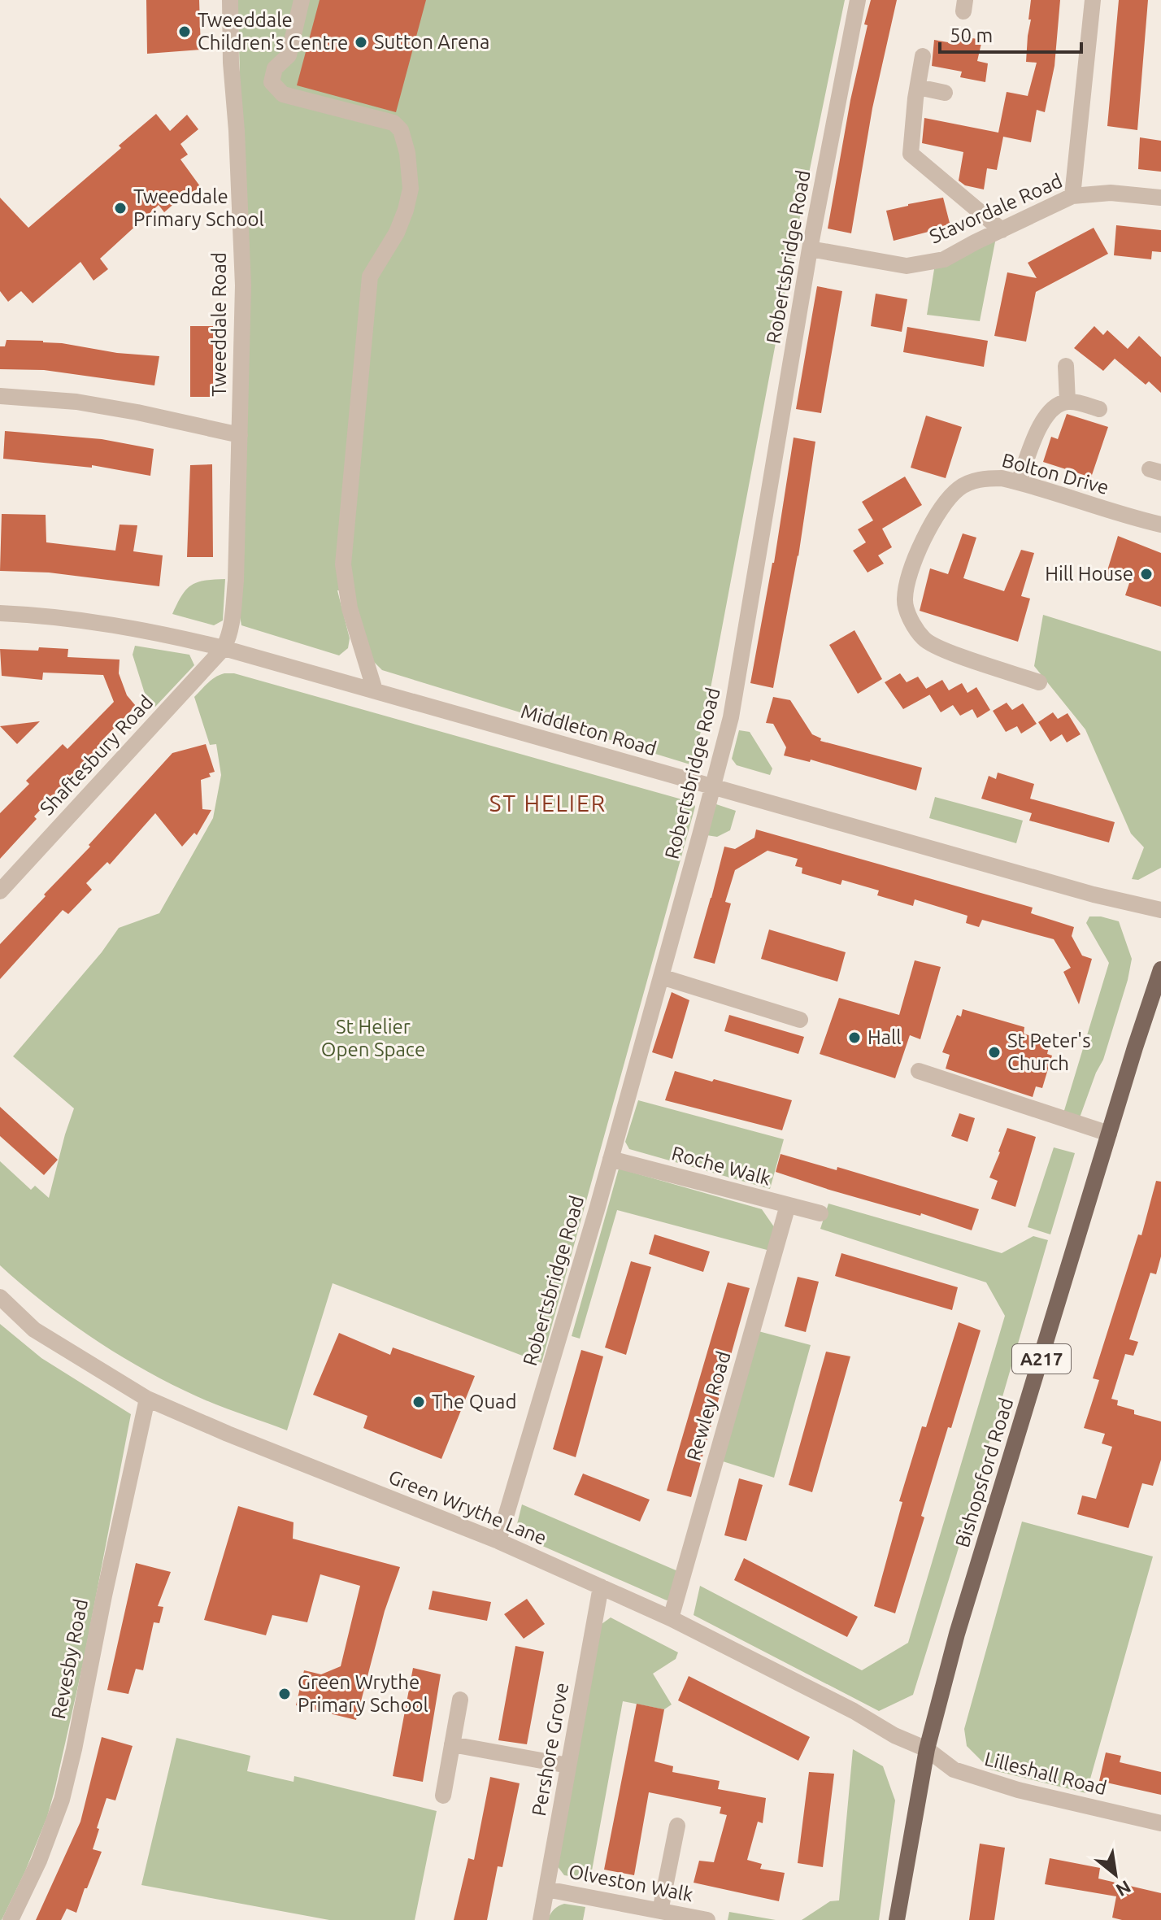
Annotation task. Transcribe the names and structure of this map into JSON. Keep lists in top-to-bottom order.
{
  "streets": {
    "main road": ["A217", "Bishopsford Road"],
    "street": [
      "Stavordale Road",
      "Robertsbridge Road",
      "Tweeddale Road",
      "Bolton Drive",
      "Middleton Road",
      "Shaftesbury Road",
      "Roche Walk",
      "Rewley Road",
      "Green Wrythe Lane",
      "Revesby Road",
      "Pershore Grove",
      "Lilleshall Road",
      "Olveston Walk"
    ]
  },
  "crossings": [
    ["Stavordale Road", "Robertsbridge Road"],
    ["Robertsbridge Road", "Middleton Road"],
    ["Robertsbridge Road", "Roche Walk"],
    ["Robertsbridge Road", "Green Wrythe Lane"],
    ["Tweeddale Road", "Middleton Road"],
    ["Tweeddale Road", "Shaftesbury Road"],
    ["Middleton Road", "Shaftesbury Road"],
    ["Roche Walk", "Rewley Road"],
    ["Rewley Road", "Green Wrythe Lane"],
    ["Bishopsford Road", "Green Wrythe Lane"],
    ["Bishopsford Road", "Lilleshall Road"],
    ["Green Wrythe Lane", "Revesby Road"],
    ["Green Wrythe Lane", "Pershore Grove"],
    ["Green Wrythe Lane", "Lilleshall Road"],
    ["Pershore Grove", "Olveston Walk"]
  ],
  "districts": ["ST HELIER"],
  "parks": ["St Helier Open Space"],
  "places": [
    "Tweeddale Children's Centre",
    "Sutton Arena",
    "Tweeddale Primary School",
    "Hill House",
    "Hall",
    "St Peter's Church",
    "The Quad",
    "Green Wrythe Primary School"
  ],
  "scale_bar": "50 m",
  "north": "bottom right"
}
